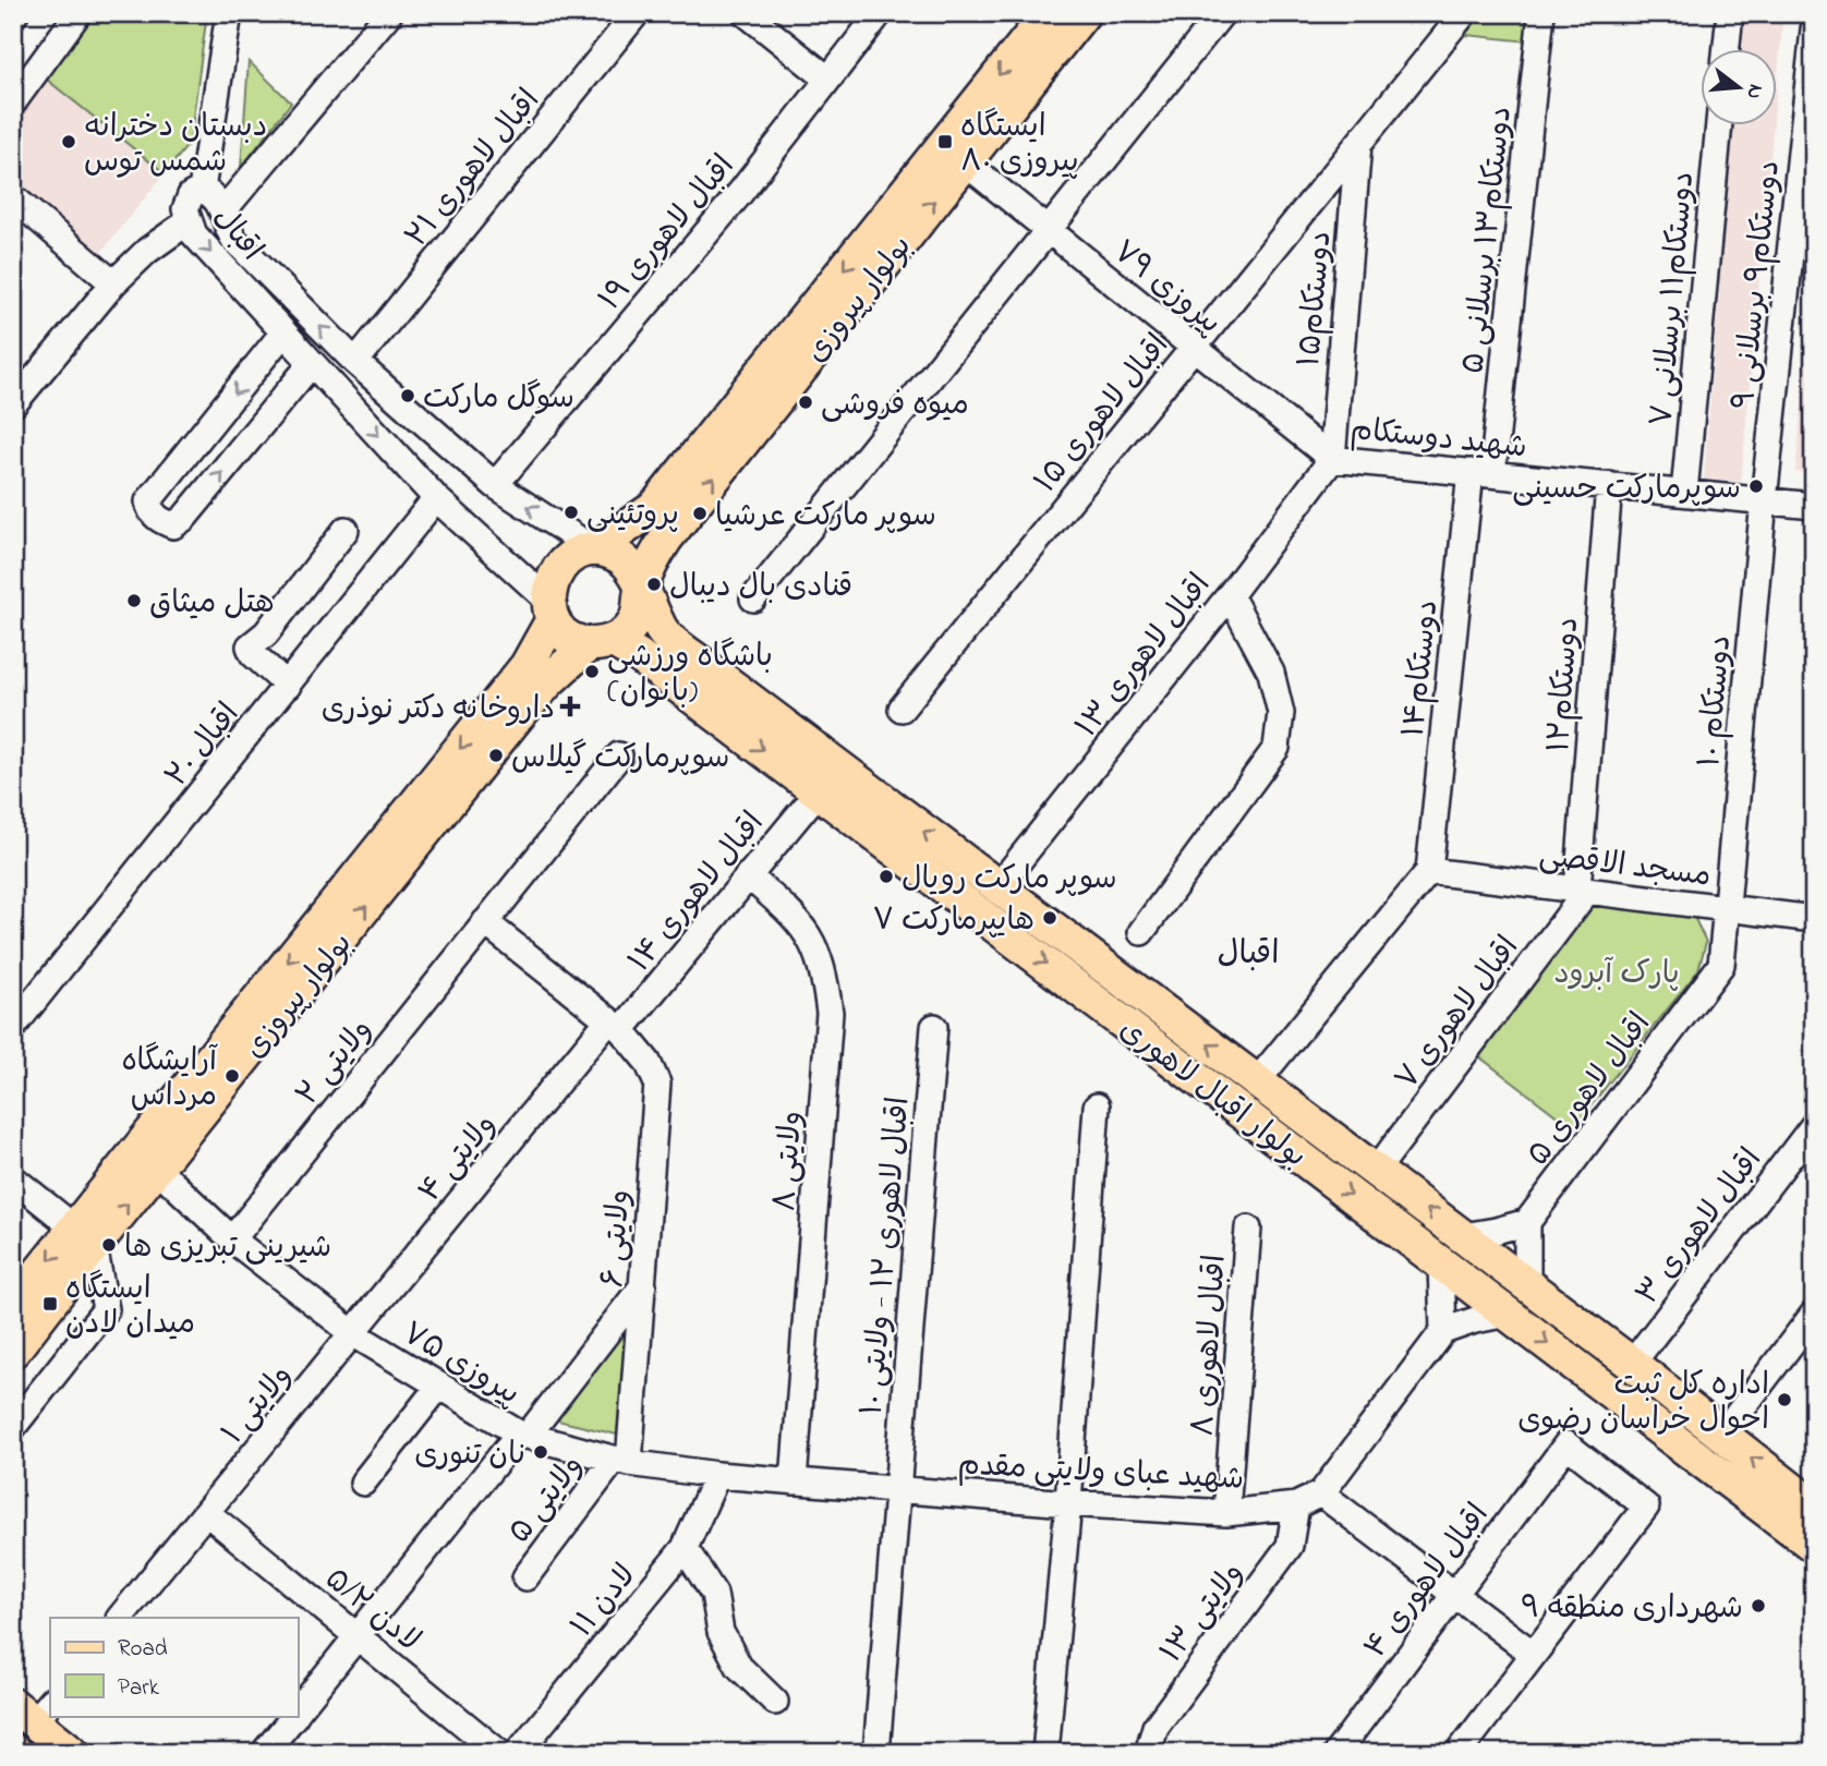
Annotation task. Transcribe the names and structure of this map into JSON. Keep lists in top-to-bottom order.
{
  "streets": {
    "main road": ["بولوار پیروزی", "بولوار اقبال لاهوری"],
    "street": [
      "اقبال لاهوری ۲۱",
      "اقبال لاهوری ۱۹",
      "اقبال",
      "دوستکام۱۳ برسلانی ۵",
      "دوستکام۹ برسلانی ۹",
      "پیروزی ۷۹",
      "دوستکام۱۵",
      "دوستکام۱۱ برسلانی ۷",
      "اقبال لاهوری ۱۵",
      "شهید دوستکام",
      "اقبال لاهوری ۱۳",
      "دوستکام۱۴",
      "دوستکام۱۲",
      "دوستکام ۱۰",
      "اقبال ۲۰",
      "مسجد الاقصی",
      "اقبال لاهوری ۱۴",
      "اقبال لاهوری ۷",
      "ولایتی ۲",
      "اقبال لاهوری ۵",
      "ولایتی ۴",
      "ولایتی ۸",
      "اقبال لاهوری ۳",
      "ولایتی ۶",
      "اقبال لاهوری ۱۲ - ولایتی ۱۰",
      "اقبال لاهوری ۸",
      "پیروزی ۷۵",
      "ولایتی ۱",
      "شهید عبای ولایتی مقدم",
      "ولایتی ۵",
      "اقبال لاهوری ۴",
      "لادن ۱۱",
      "لادن ۵/۲",
      "ولایتی ۱۳"
    ]
  },
  "crossings": [
    ["اقبال لاهوری ۲۱", "اقبال"],
    ["اقبال لاهوری ۱۹", "اقبال"],
    ["اقبال", "بولوار پیروزی"],
    ["اقبال", "اقبال ۲۰"],
    ["اقبال", "بولوار اقبال لاهوری"],
    ["دوستکام۱۳ برسلانی ۵", "شهید دوستکام"],
    ["دوستکام۱۳ برسلانی ۵", "دوستکام۱۴"],
    ["دوستکام۹ برسلانی ۹", "شهید دوستکام"],
    ["دوستکام۹ برسلانی ۹", "دوستکام ۱۰"],
    ["پیروزی ۷۹", "بولوار پیروزی"],
    ["پیروزی ۷۹", "دوستکام۱۵"],
    ["پیروزی ۷۹", "اقبال لاهوری ۱۵"],
    ["پیروزی ۷۹", "شهید دوستکام"],
    ["پیروزی ۷۹", "اقبال لاهوری ۱۳"],
    ["بولوار پیروزی", "بولوار اقبال لاهوری"],
    ["بولوار پیروزی", "پیروزی ۷۵"],
    ["دوستکام۱۵", "اقبال لاهوری ۱۵"],
    ["دوستکام۱۵", "شهید دوستکام"],
    ["دوستکام۱۵", "اقبال لاهوری ۱۳"],
    ["دوستکام۱۱ برسلانی ۷", "شهید دوستکام"],
    ["شهید دوستکام", "اقبال لاهوری ۱۳"],
    ["شهید دوستکام", "دوستکام۱۴"],
    ["شهید دوستکام", "دوستکام۱۲"],
    ["شهید دوستکام", "دوستکام ۱۰"],
    ["اقبال لاهوری ۱۳", "بولوار اقبال لاهوری"],
    ["دوستکام۱۴", "مسجد الاقصی"],
    ["دوستکام۱۲", "مسجد الاقصی"],
    ["دوستکام۱۲", "اقبال لاهوری ۷"],
    ["دوستکام ۱۰", "مسجد الاقصی"],
    ["دوستکام ۱۰", "اقبال لاهوری ۵"],
    ["مسجد الاقصی", "اقبال لاهوری ۷"],
    ["مسجد الاقصی", "اقبال لاهوری ۵"],
    ["اقبال لاهوری ۱۴", "بولوار اقبال لاهوری"],
    ["اقبال لاهوری ۱۴", "ولایتی ۴"],
    ["اقبال لاهوری ۱۴", "ولایتی ۸"],
    ["اقبال لاهوری ۱۴", "ولایتی ۶"],
    ["اقبال لاهوری ۷", "بولوار اقبال لاهوری"],
    ["ولایتی ۲", "ولایتی ۶"],
    ["ولایتی ۲", "پیروزی ۷۵"],
    ["بولوار اقبال لاهوری", "اقبال لاهوری ۳"],
    ["ولایتی ۴", "ولایتی ۶"],
    ["ولایتی ۴", "پیروزی ۷۵"],
    ["ولایتی ۴", "ولایتی ۱"],
    ["ولایتی ۸", "پیروزی ۷۵"],
    ["ولایتی ۸", "شهید عبای ولایتی مقدم"],
    ["ولایتی ۶", "پیروزی ۷۵"],
    ["ولایتی ۶", "ولایتی ۵"],
    ["اقبال لاهوری ۱۲ - ولایتی ۱۰", "شهید عبای ولایتی مقدم"],
    ["اقبال لاهوری ۸", "شهید عبای ولایتی مقدم"],
    ["پیروزی ۷۵", "ولایتی ۱"],
    ["پیروزی ۷۵", "شهید عبای ولایتی مقدم"],
    ["پیروزی ۷۵", "ولایتی ۵"],
    ["پیروزی ۷۵", "لادن ۱۱"],
    ["ولایتی ۱", "لادن ۵/۲"],
    ["شهید عبای ولایتی مقدم", "ولایتی ۱۳"]
  ],
  "districts": ["اقبال"],
  "parks": ["پارک آبرود"],
  "places": {
    "other": [
      "دبستان دخترانه شمس توس",
      "سوگل مارکت",
      "میوه فروشی",
      "سوپرمارکت حسینی",
      "پروتئینی",
      "سوپر مارکت عرشیا",
      "قنادی بال دیبال",
      "هتل میثاق",
      "باشگاه ورزشی (بانوان)",
      "سوپرمارکت گیلاس",
      "سوپر مارکت رویال",
      "هایپرمارکت ۷",
      "آرایشگاه مرداس",
      "شیرینی تبریزی ها",
      "اداره کل ثبت احوال خراسان رضوی",
      "نان تنوری",
      "شهرداری منطقه ۹"
    ],
    "transit": ["ایستگاه پیروزی ۸۰", "ایستگاه میدان لادن"],
    "health": ["داروخانه دکتر نوذری"]
  },
  "legend": ["Road", "Park"],
  "north": "right"
}
